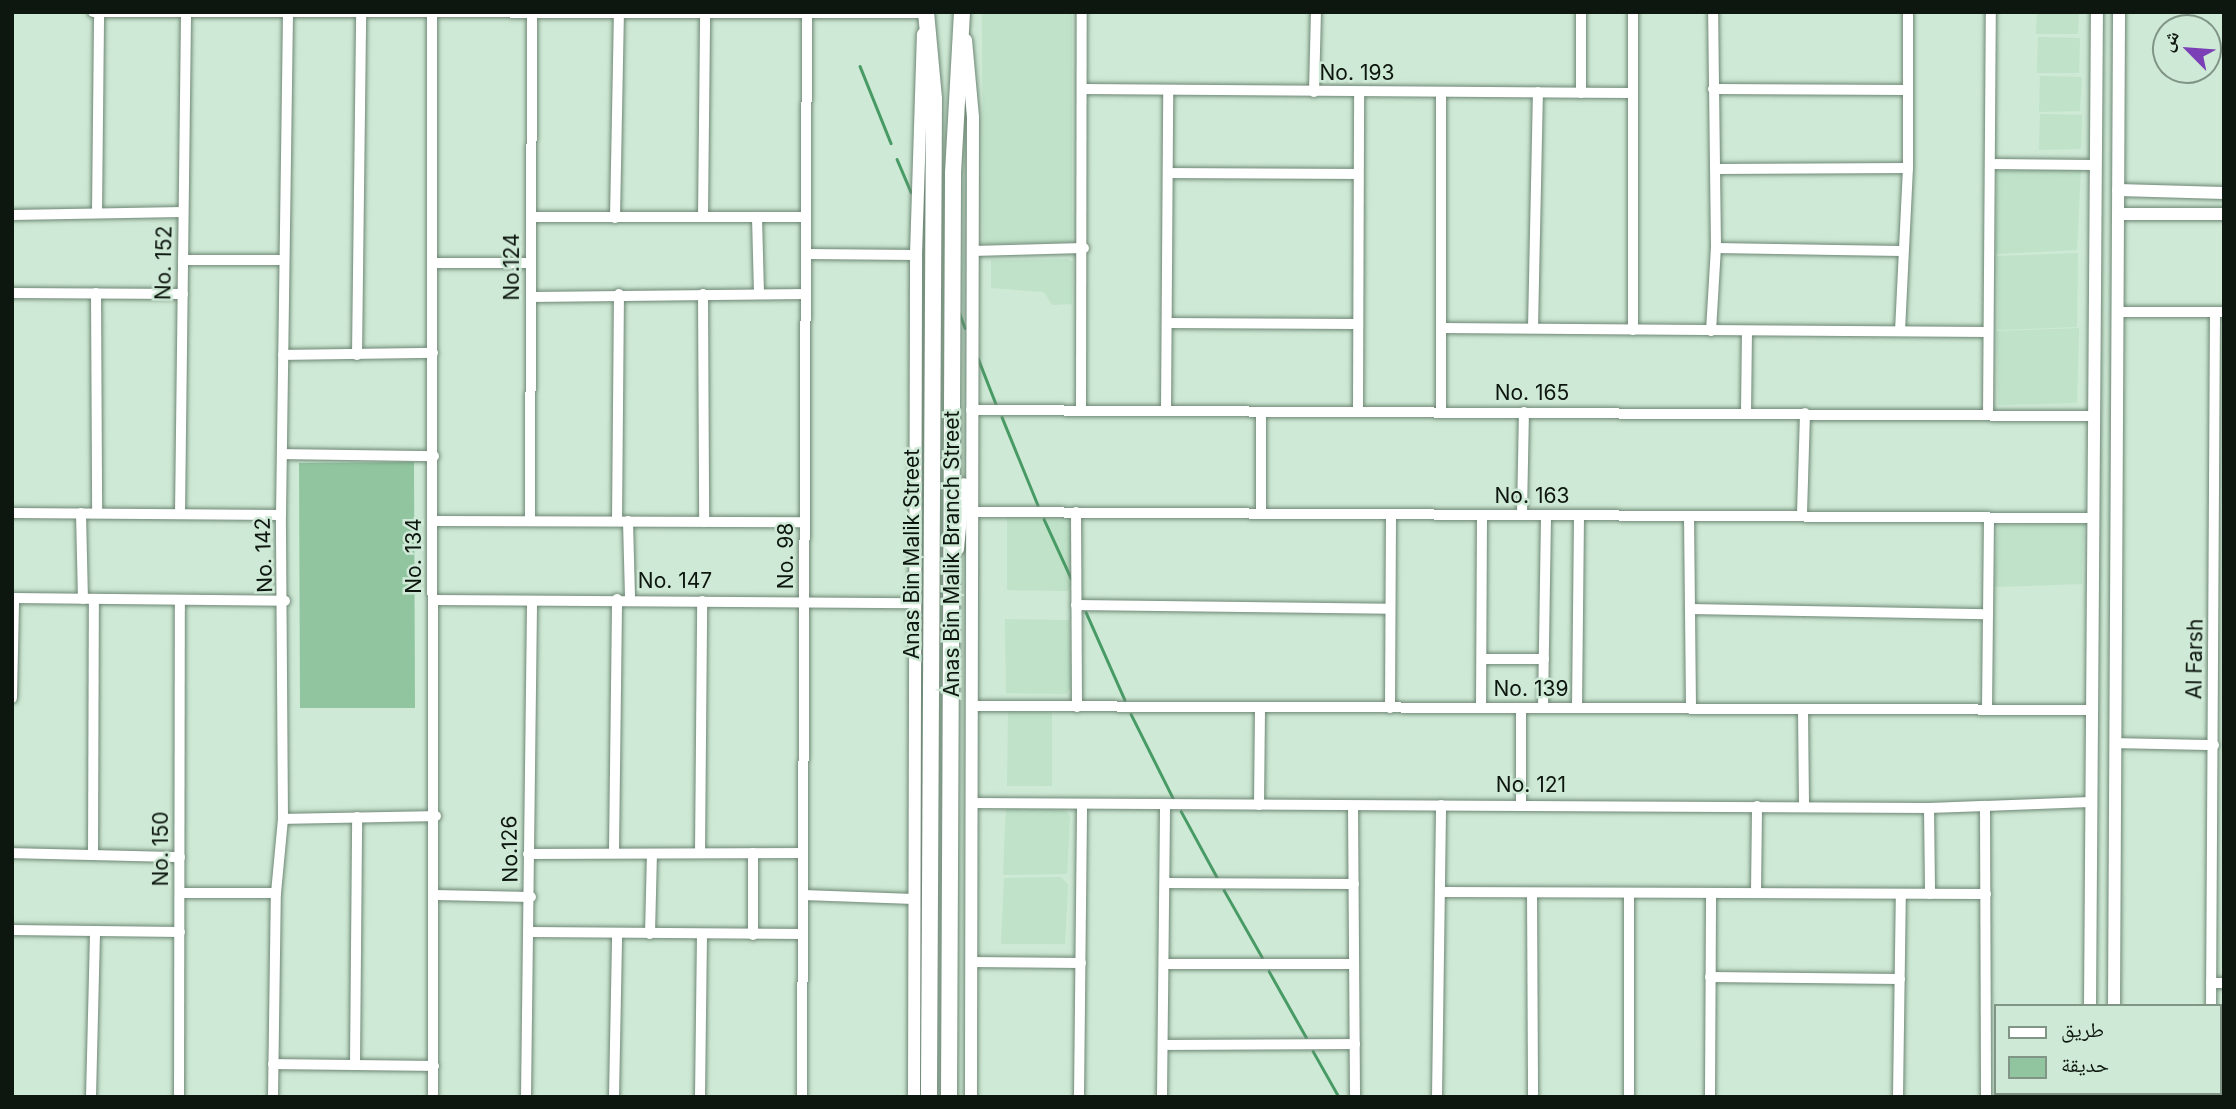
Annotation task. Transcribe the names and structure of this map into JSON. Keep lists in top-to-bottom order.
{
  "streets": {
    "main road": ["Anas Bin Malik Street"],
    "street": [
      "No. 193",
      "No. 152",
      "No.124",
      "No. 165",
      "No. 163",
      "Anas Bin Malik Branch Street",
      "No. 142",
      "No. 134",
      "No. 98",
      "No. 147",
      "Al Farsh",
      "No. 139",
      "No. 121",
      "No. 150",
      "No.126"
    ]
  },
  "crossings": [
    ["No. 165", "Anas Bin Malik Branch Street"],
    ["No. 163", "Anas Bin Malik Branch Street"],
    ["Anas Bin Malik Street", "Anas Bin Malik Branch Street"],
    ["Anas Bin Malik Branch Street", "No. 147"],
    ["Anas Bin Malik Branch Street", "No. 139"],
    ["Anas Bin Malik Branch Street", "No. 121"],
    ["No. 134", "No. 147"],
    ["No. 98", "No. 147"],
    ["No. 147", "No.126"]
  ],
  "legend": ["طريق", "حديقة"],
  "north": "top left"
}
